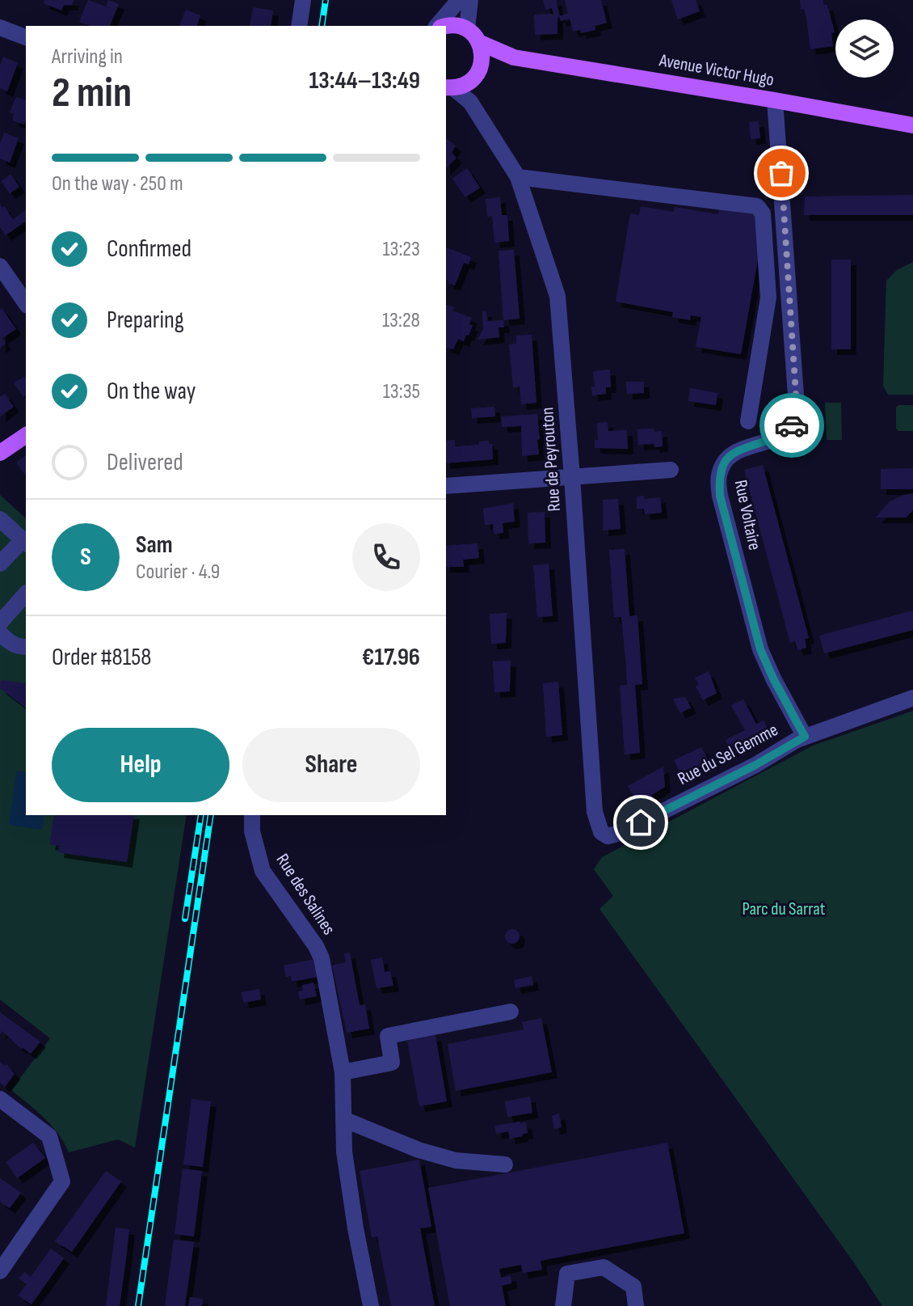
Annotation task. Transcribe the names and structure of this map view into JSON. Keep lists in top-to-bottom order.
{
  "streets": {
    "main road": ["Avenue Victor Hugo"],
    "street": [
      "Rue de Peyrouton",
      "Rue Voltaire",
      "Rue du Sel Gemme",
      "Rue des Salines"
    ]
  },
  "crossings": [
    ["Avenue Victor Hugo", "Rue de Peyrouton"],
    ["Avenue Victor Hugo", "Rue Voltaire"],
    ["Rue de Peyrouton", "Rue du Sel Gemme"],
    ["Rue Voltaire", "Rue du Sel Gemme"]
  ],
  "parks": ["Parc du Sarrat"],
  "page": {
    "heading": ["2 min", "Arriving in", "13:44–13:49"],
    "panel": [
      "Sam",
      "Courier · 4.9",
      "Order #8158",
      "€17.96"
    ],
    "bar": "On the way · 250 m",
    "list": [
      ["Confirmed", "13:23"],
      ["Preparing", "13:28"],
      ["On the way", "13:35"],
      "Delivered"
    ],
    "round": "S",
    "buttons": ["Help", "Share"]
  }
}
